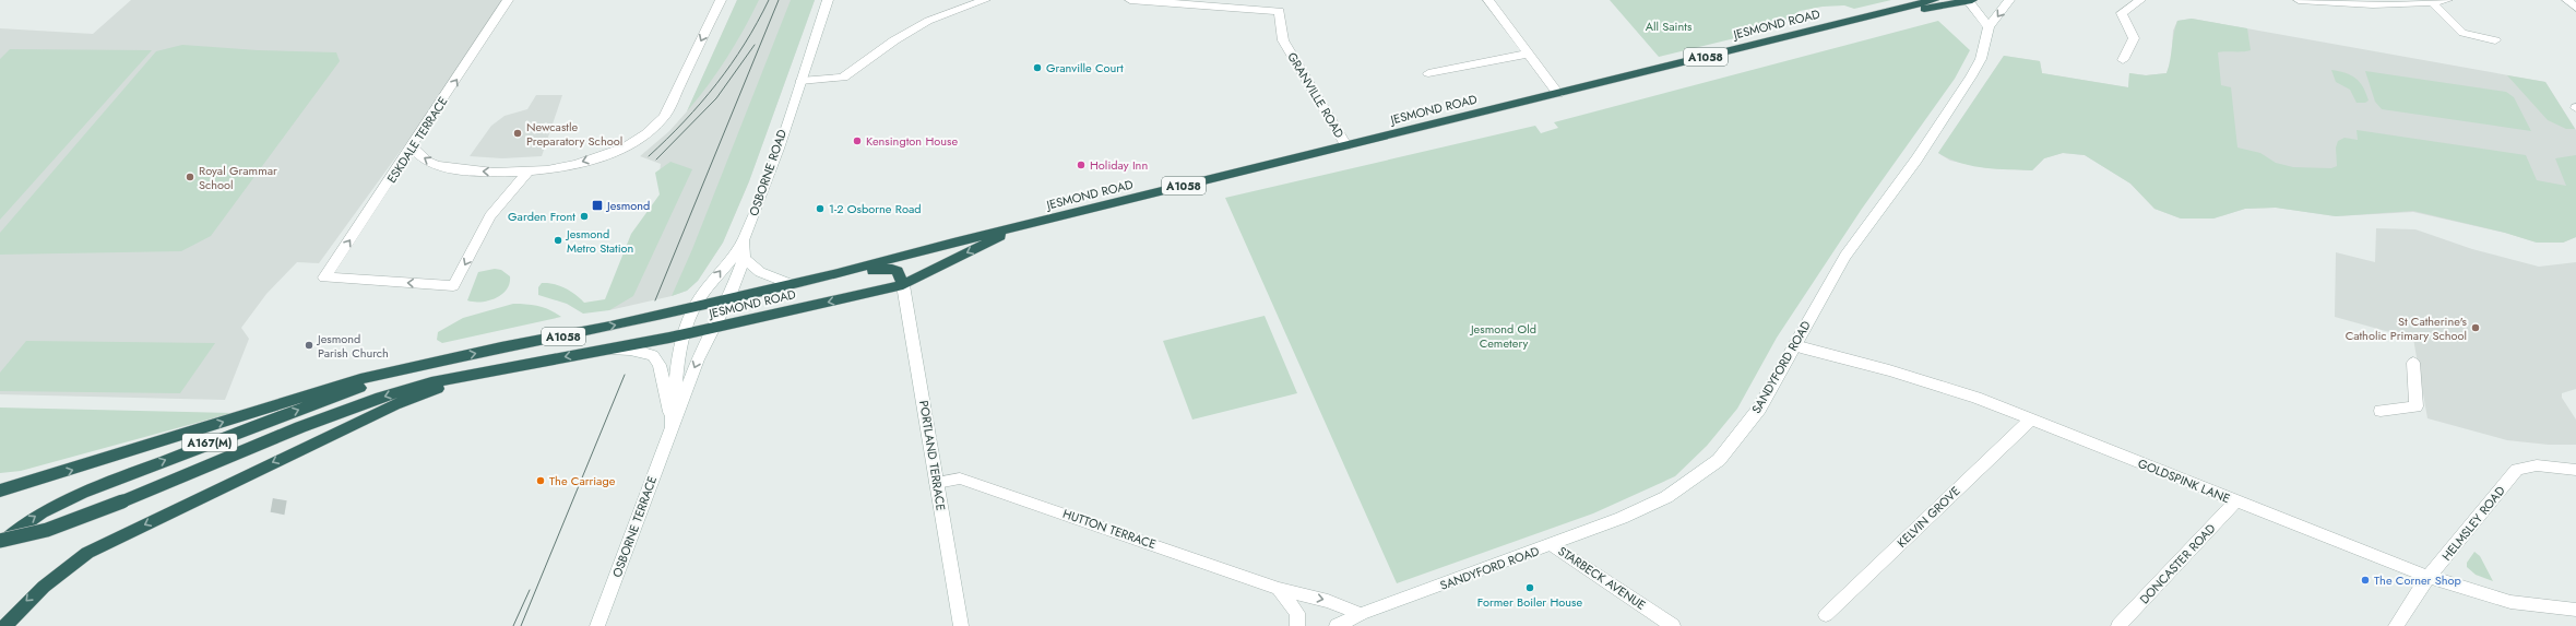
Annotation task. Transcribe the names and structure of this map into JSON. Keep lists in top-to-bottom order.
{
  "streets": {
    "highway": ["JESMOND ROAD", "A1058", "A167(M)"],
    "street": [
      "GRANVILLE ROAD",
      "ESKDALE TERRACE",
      "OSBORNE ROAD",
      "SANDYFORD ROAD",
      "PORTLAND TERRACE",
      "GOLDSPINK LANE",
      "KELVIN GROVE",
      "HELMSLEY ROAD",
      "OSBORNE TERRACE",
      "HUTTON TERRACE",
      "DONCASTER ROAD",
      "STARBECK AVENUE"
    ]
  },
  "crossings": [
    ["JESMOND ROAD", "A1058"],
    ["JESMOND ROAD", "GRANVILLE ROAD"],
    ["JESMOND ROAD", "OSBORNE ROAD"],
    ["JESMOND ROAD", "PORTLAND TERRACE"],
    ["JESMOND ROAD", "OSBORNE TERRACE"],
    ["A1058", "OSBORNE ROAD"],
    ["A1058", "A167(M)"],
    ["A1058", "PORTLAND TERRACE"],
    ["A1058", "OSBORNE TERRACE"],
    ["OSBORNE ROAD", "OSBORNE TERRACE"],
    ["SANDYFORD ROAD", "GOLDSPINK LANE"],
    ["SANDYFORD ROAD", "HUTTON TERRACE"],
    ["SANDYFORD ROAD", "STARBECK AVENUE"],
    ["PORTLAND TERRACE", "HUTTON TERRACE"],
    ["GOLDSPINK LANE", "KELVIN GROVE"],
    ["GOLDSPINK LANE", "HELMSLEY ROAD"],
    ["GOLDSPINK LANE", "DONCASTER ROAD"]
  ],
  "parks": ["All Saints", "Jesmond Old Cemetery"],
  "places": {
    "other": [
      "Granville Court",
      "Newcastle Preparatory School",
      "Kensington House",
      "Holiday Inn",
      "Royal Grammar School",
      "1-2 Osborne Road",
      "Garden Front",
      "Jesmond Metro Station",
      "St Catherine's Catholic Primary School",
      "Jesmond Parish Church",
      "The Carriage",
      "The Corner Shop",
      "Former Boiler House"
    ],
    "transit": ["Jesmond"]
  }
}
